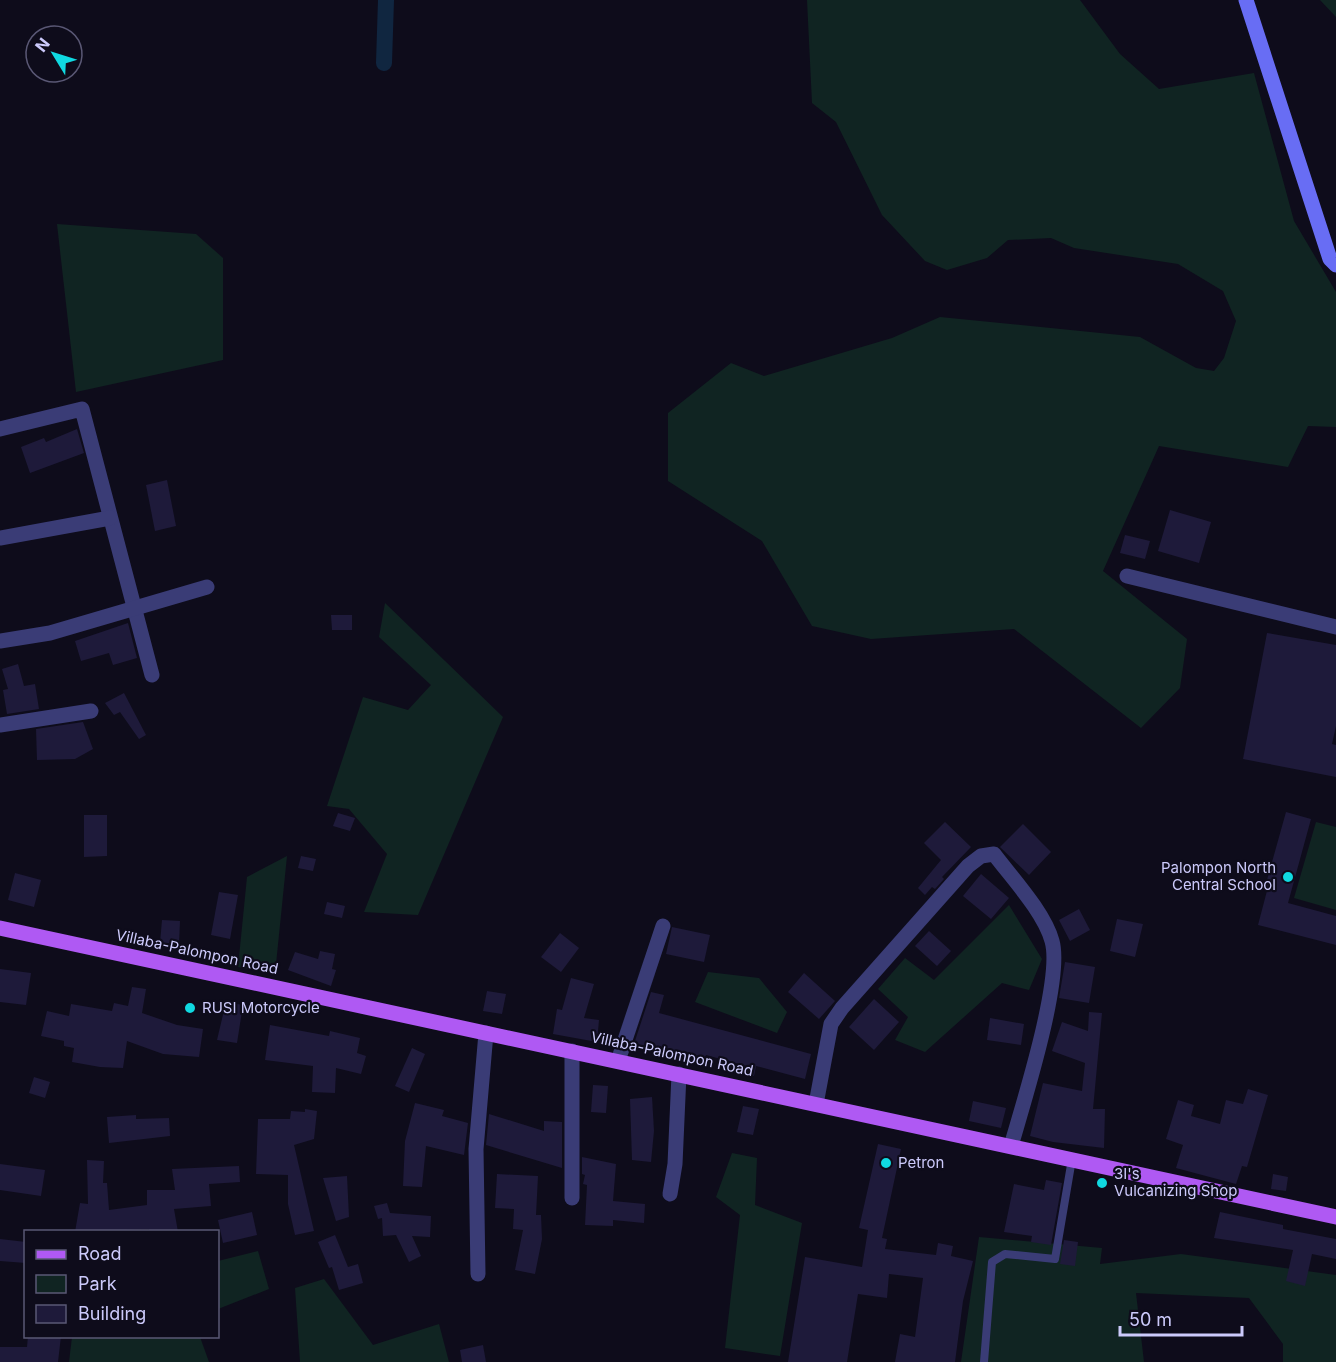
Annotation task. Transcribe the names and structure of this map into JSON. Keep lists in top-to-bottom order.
{
  "streets": {
    "main road": ["Villaba-Palompon Road"]
  },
  "places": [
    "Palompon North Central School",
    "RUSI Motorcycle",
    "Petron",
    "3I's Vulcanizing Shop"
  ],
  "legend": ["Road", "Park", "Building"],
  "scale_bar": "50 m",
  "north": "top left"
}
